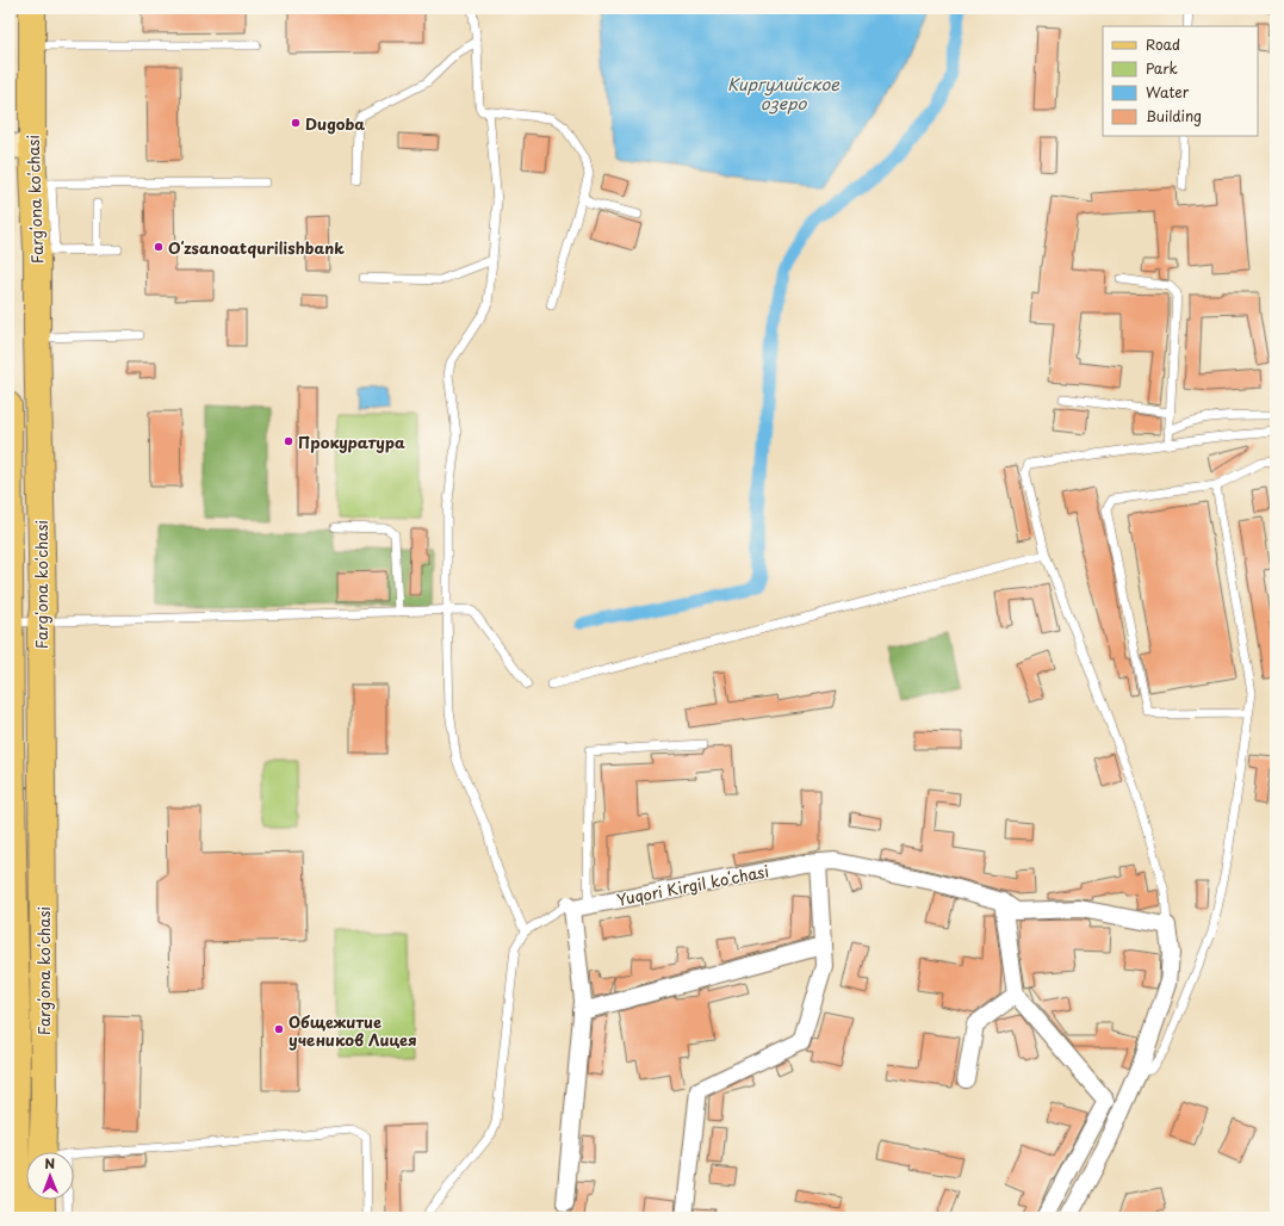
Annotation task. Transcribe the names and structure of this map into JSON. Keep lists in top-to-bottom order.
{
  "streets": {
    "main road": ["Fargʻona koʻchasi"],
    "street": ["Yuqori Kirgil koʻchasi"]
  },
  "water": ["Киргулийское озеро"],
  "places": [
    "Dugoba",
    "Oʻzsanoatqurilishbank",
    "Прокуратура",
    "Общежитие учеников Лицея"
  ],
  "legend": [
    "Road",
    "Park",
    "Water",
    "Building"
  ],
  "north": "top"
}
